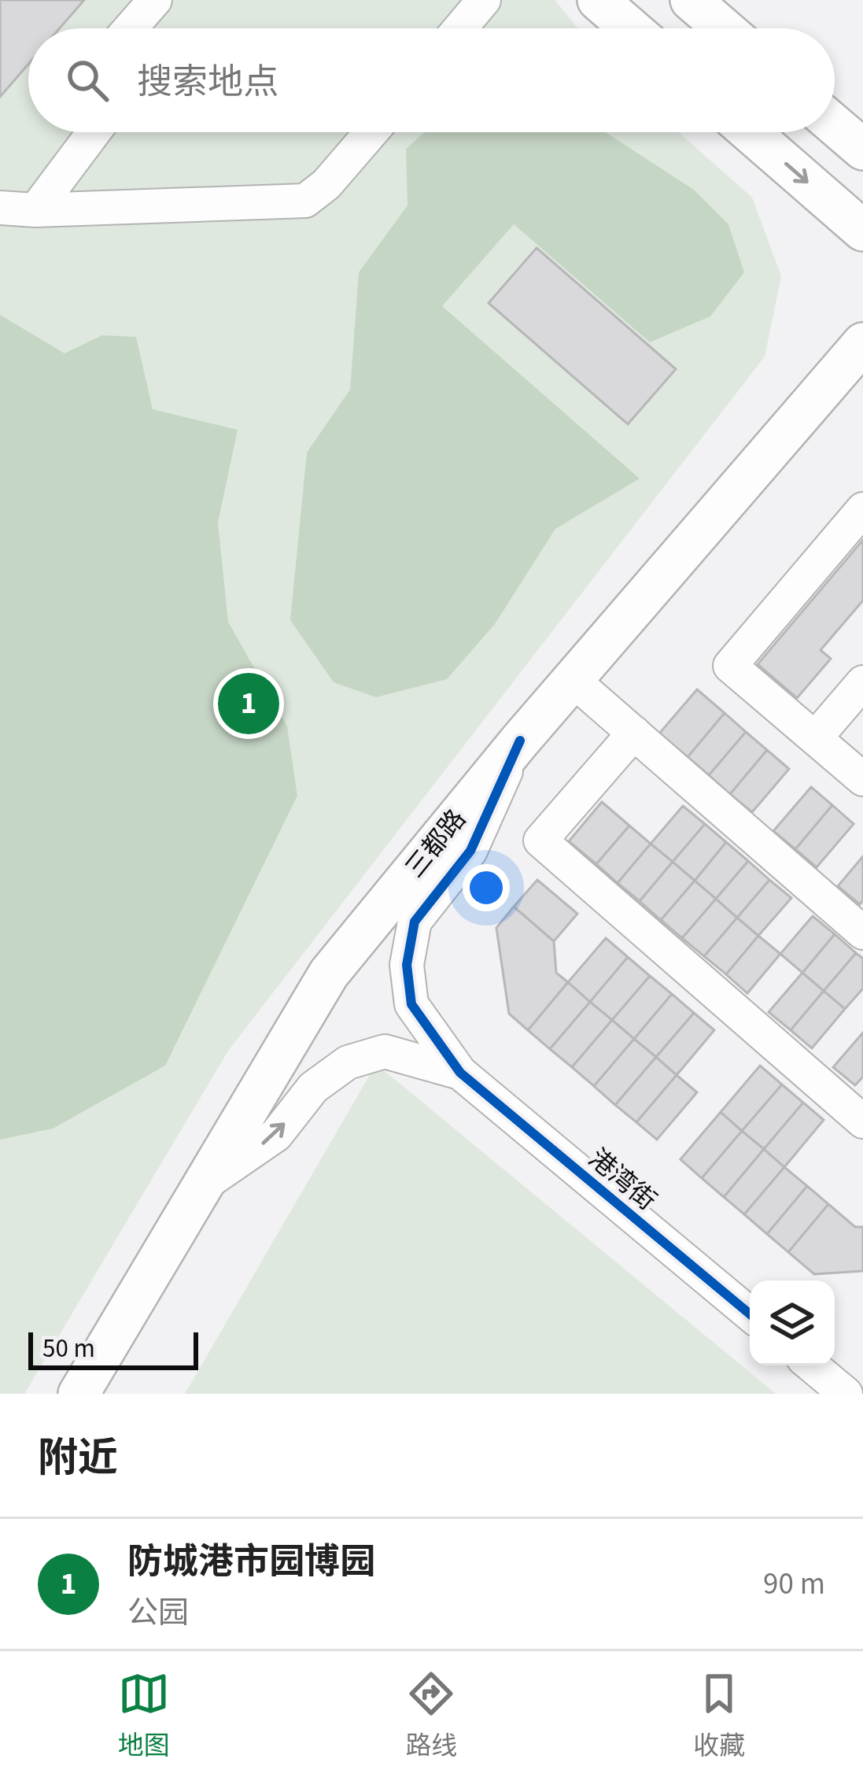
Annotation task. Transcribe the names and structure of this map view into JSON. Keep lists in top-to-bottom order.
{
  "streets": {
    "main road": ["三都路"],
    "street": ["港湾街"]
  },
  "scale_bar": "50 m",
  "page": {
    "search": "搜索地点",
    "pins": "1",
    "scale": "50 m",
    "heading": "附近",
    "list": [
      {
        "mark": "1",
        "name": "防城港市园博园",
        "note": "公园",
        "value": "90 m"
      }
    ],
    "nav": ["地图", "路线", "收藏"]
  }
}
